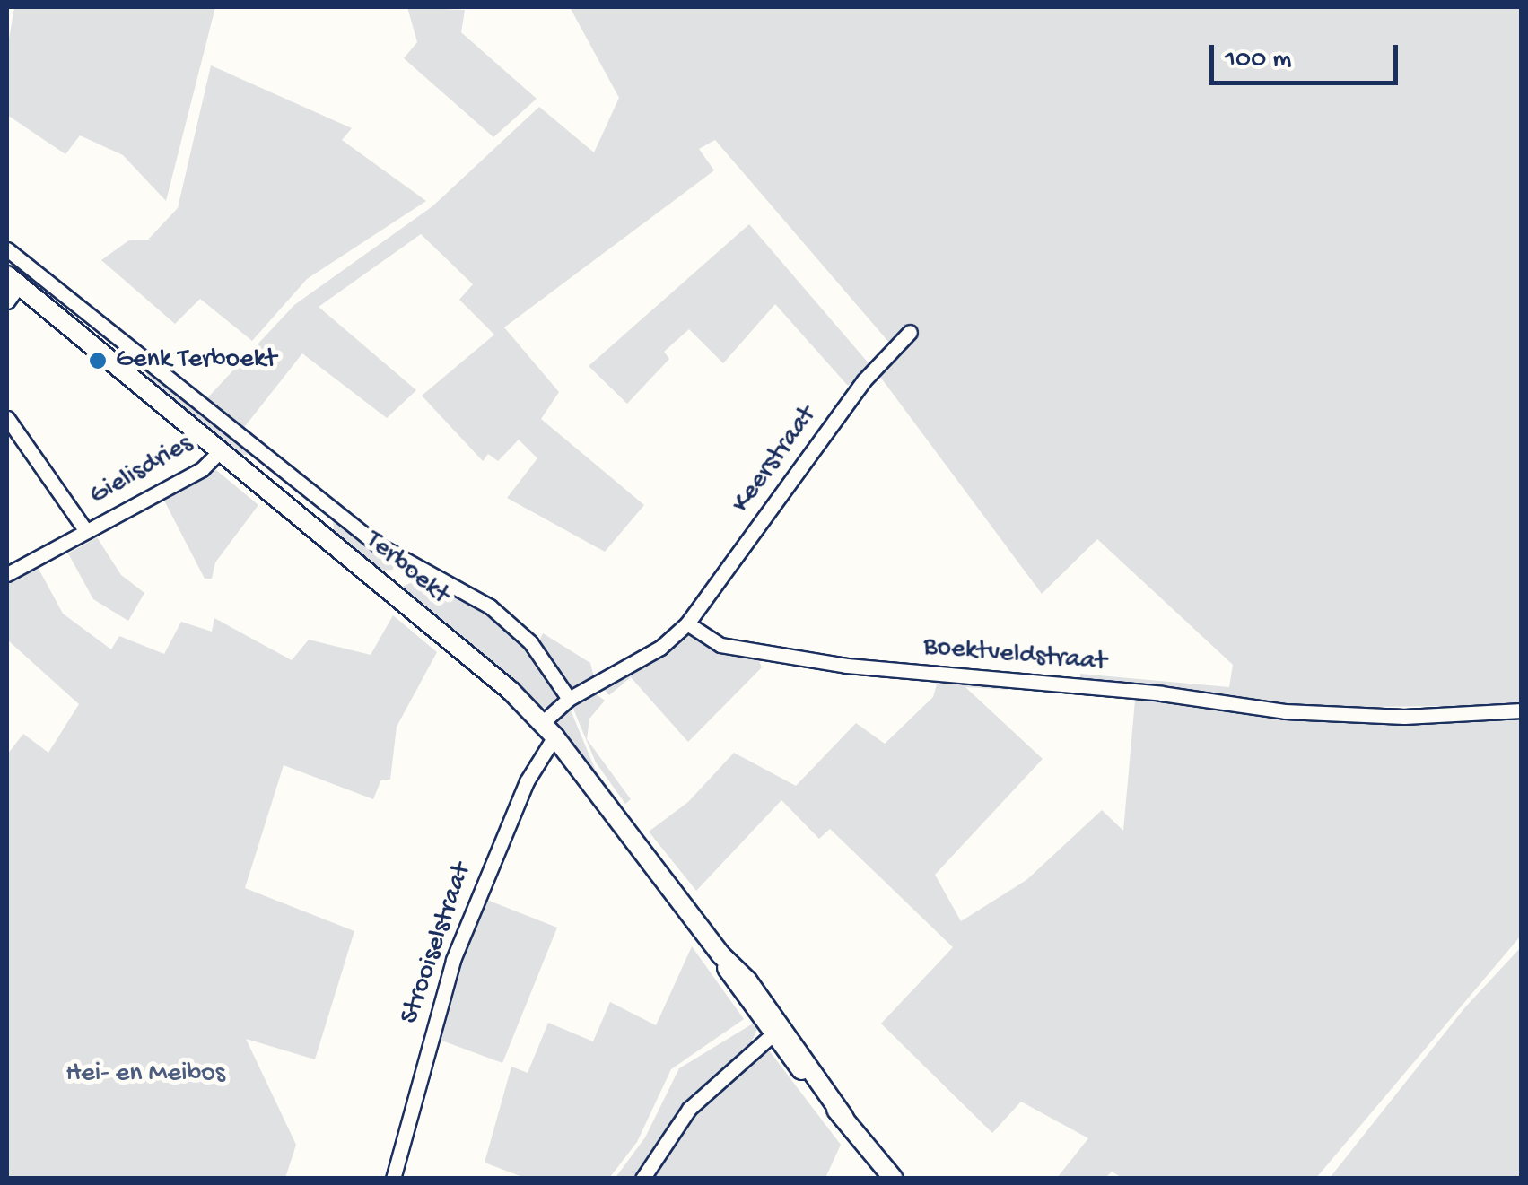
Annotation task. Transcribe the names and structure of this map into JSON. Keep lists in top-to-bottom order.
{
  "streets": {
    "main road": ["Terboekt"],
    "street": [
      "Keerstraat",
      "Gielisdries",
      "Boektveldstraat",
      "Strooiselstraat"
    ]
  },
  "crossings": [
    ["Keerstraat", "Boektveldstraat"],
    ["Gielisdries", "Terboekt"],
    ["Terboekt", "Strooiselstraat"]
  ],
  "parks": ["Hei- en Meibos"],
  "places": ["Genk Terboekt"],
  "scale_bar": "100 m"
}
